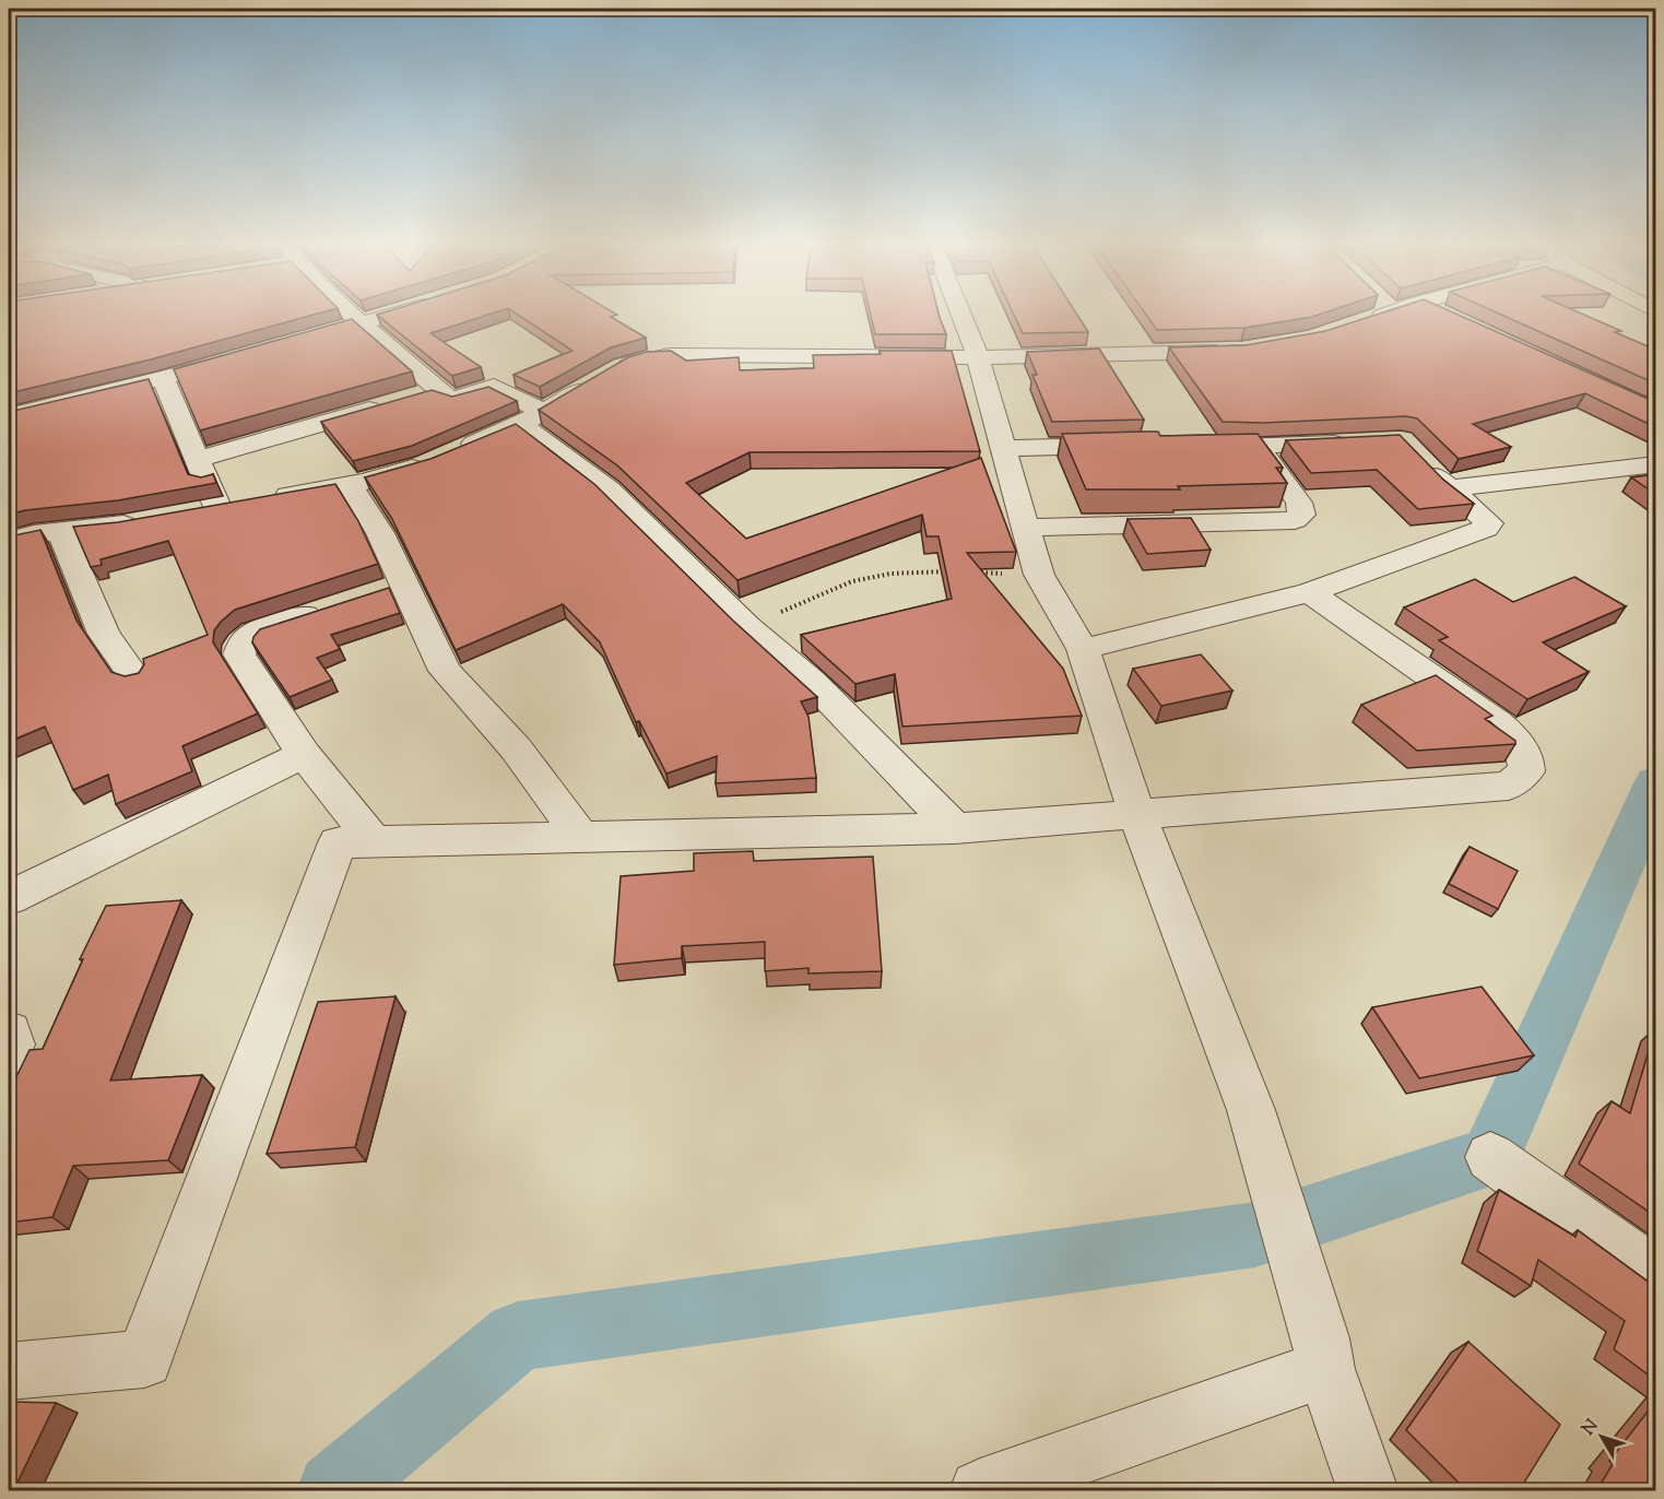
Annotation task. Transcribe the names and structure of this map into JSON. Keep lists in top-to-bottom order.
{
  "north": "top left"
}
